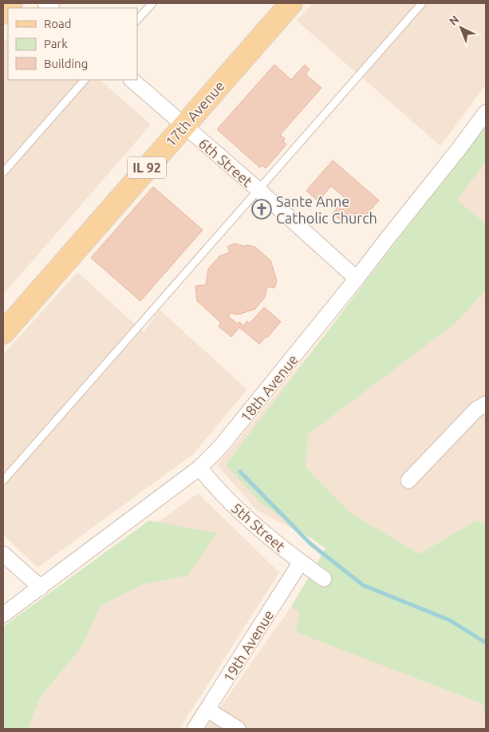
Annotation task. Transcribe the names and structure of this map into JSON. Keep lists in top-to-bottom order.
{
  "streets": {
    "main road": ["17th Avenue", "IL 92"],
    "street": [
      "6th Street",
      "18th Avenue",
      "5th Street",
      "19th Avenue"
    ]
  },
  "crossings": [
    ["17th Avenue", "6th Street"],
    ["6th Street", "18th Avenue"],
    ["18th Avenue", "5th Street"],
    ["5th Street", "19th Avenue"]
  ],
  "places": {
    "church": ["Sante Anne Catholic Church"]
  },
  "legend": ["Road", "Park", "Building"],
  "north": "top left"
}
